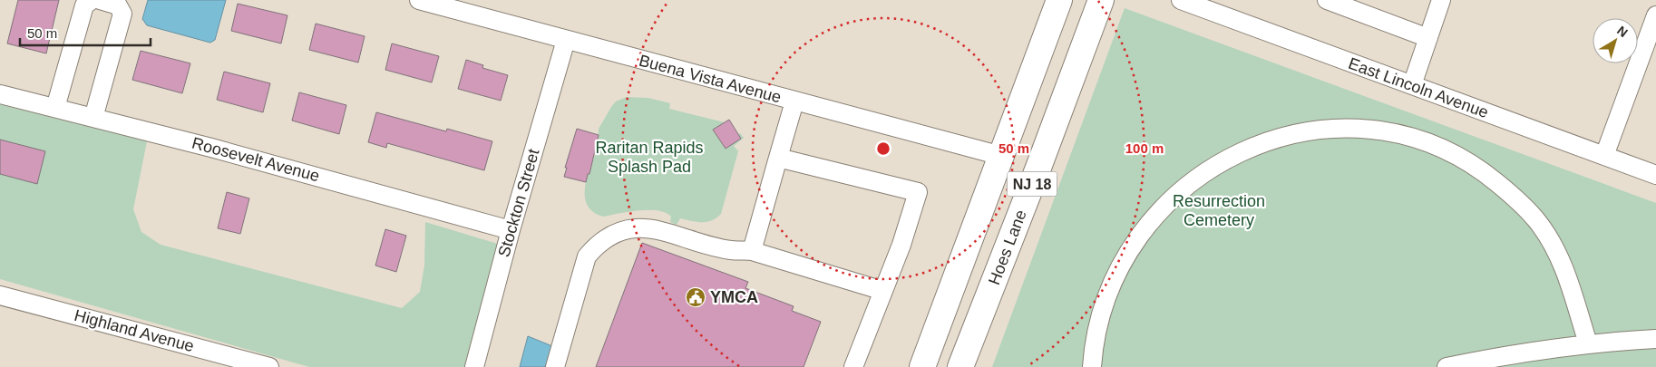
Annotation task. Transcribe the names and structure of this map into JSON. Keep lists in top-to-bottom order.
{
  "streets": {
    "highway": ["NJ 18", "Hoes Lane"],
    "street": [
      "Buena Vista Avenue",
      "East Lincoln Avenue",
      "Roosevelt Avenue",
      "Stockton Street",
      "Highland Avenue"
    ]
  },
  "crossings": [
    ["Buena Vista Avenue", "NJ 18"],
    ["Buena Vista Avenue", "Stockton Street"],
    ["Roosevelt Avenue", "Stockton Street"]
  ],
  "parks": ["Raritan Rapids Splash Pad", "Resurrection Cemetery"],
  "places": {
    "public building": ["YMCA"]
  },
  "scale_bar": "50 m",
  "north": "top right",
  "rings": ["50 m", "100 m"]
}
